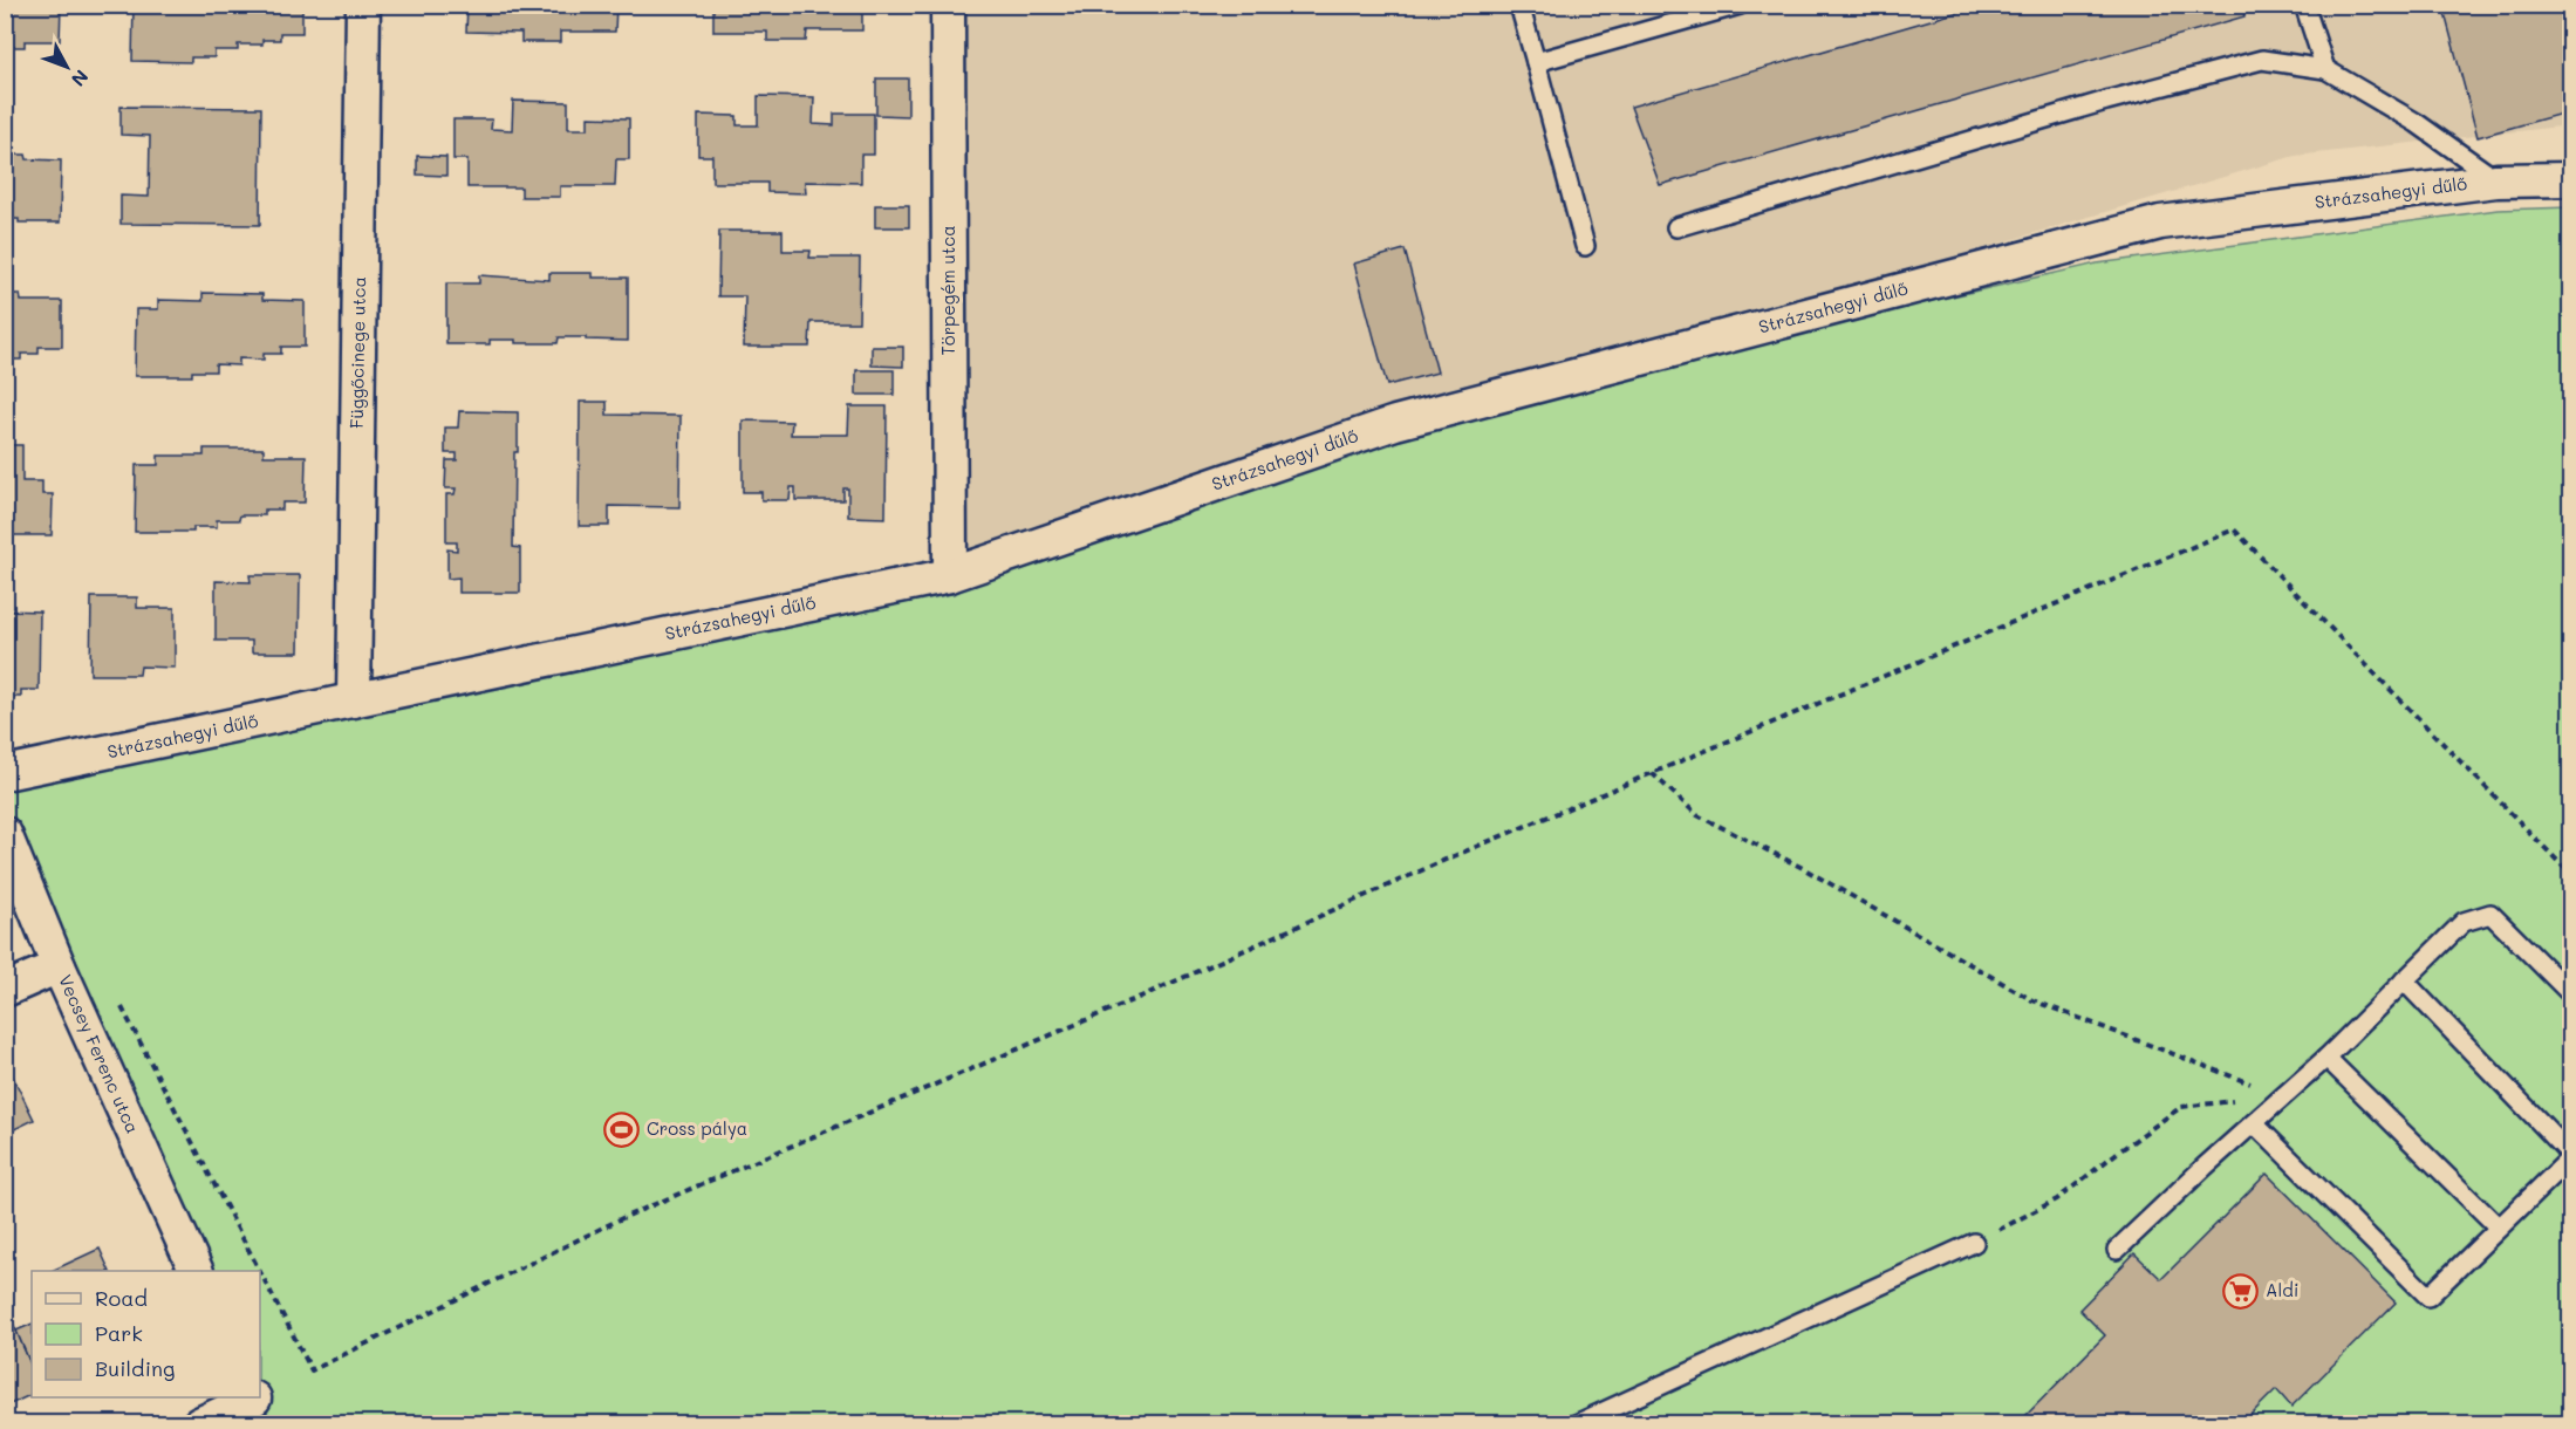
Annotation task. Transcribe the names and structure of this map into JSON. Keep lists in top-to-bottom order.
{
  "streets": {
    "street": [
      "Strázsahegyi dűlő",
      "Törpegém utca",
      "Függőcinege utca",
      "Vecsey Ferenc utca"
    ]
  },
  "crossings": [
    ["Strázsahegyi dűlő", "Törpegém utca"],
    ["Strázsahegyi dűlő", "Függőcinege utca"]
  ],
  "places": {
    "sports": ["Cross pálya"],
    "supermarket": ["Aldi"]
  },
  "legend": ["Road", "Park", "Building"],
  "north": "bottom right"
}
